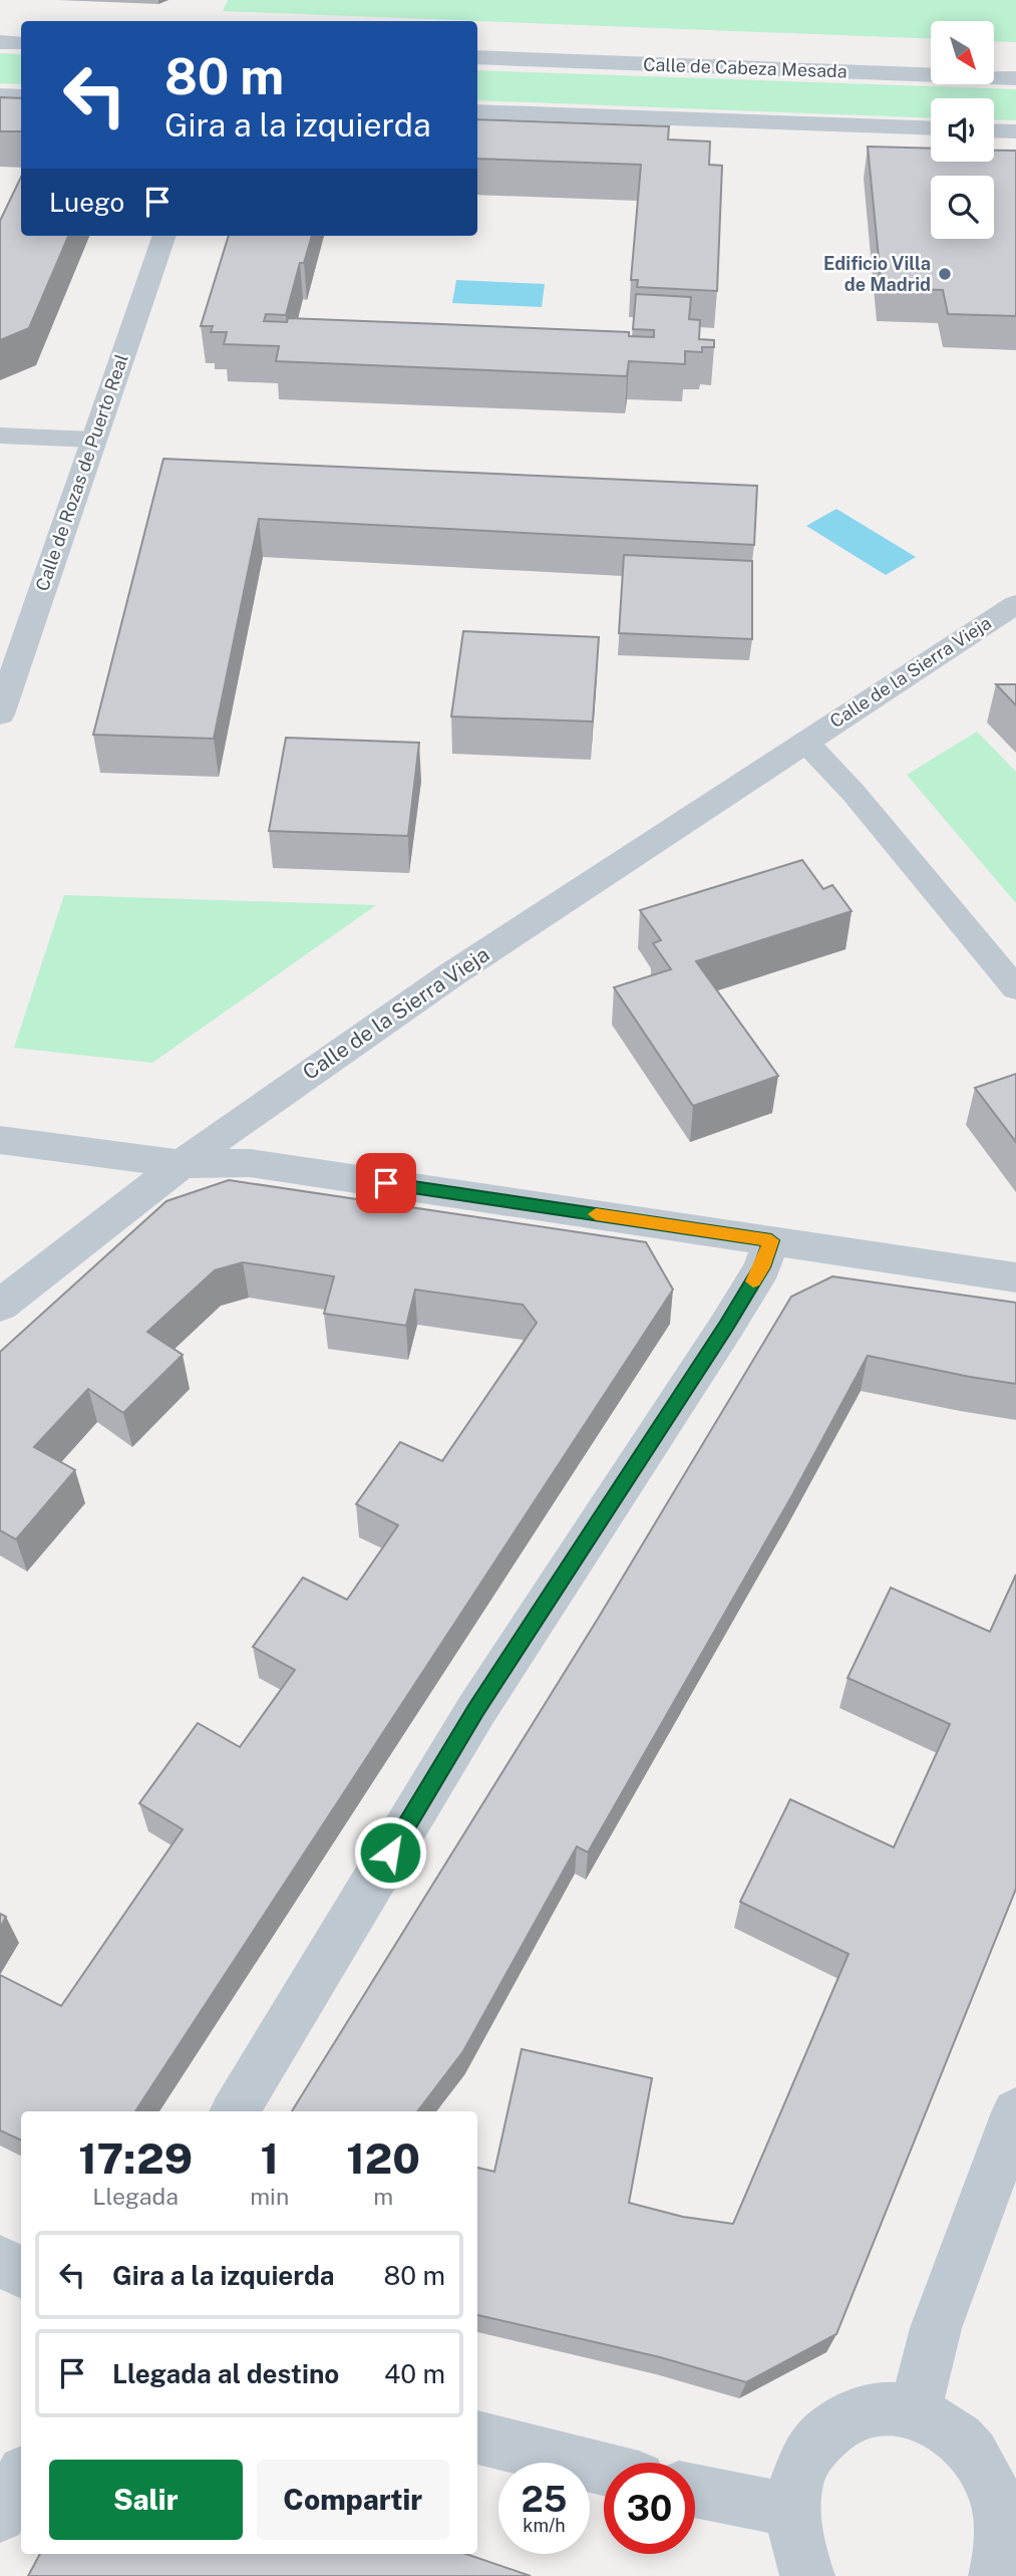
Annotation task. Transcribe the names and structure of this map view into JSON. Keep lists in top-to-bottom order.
{
  "streets": {
    "street": ["Calle de Cabeza Mesada", "Calle de Rozas de Puerto Real", "Calle de la Sierra Vieja"]
  },
  "places": ["Edificio Villa de Madrid"],
  "north": "bottom right",
  "page": {
    "turn": ["80 m", "Gira a la izquierda"],
    "then": "Luego",
    "eta": [
      "17:29",
      "Llegada",
      "1",
      "min",
      "120",
      "m"
    ],
    "list": [
      {
        "name": "Gira a la izquierda",
        "value": "80 m"
      },
      {
        "name": "Llegada al destino",
        "value": "40 m"
      }
    ],
    "buttons": ["Salir", "Compartir"],
    "speed": "25 km/h",
    "limit": "30"
  }
}
